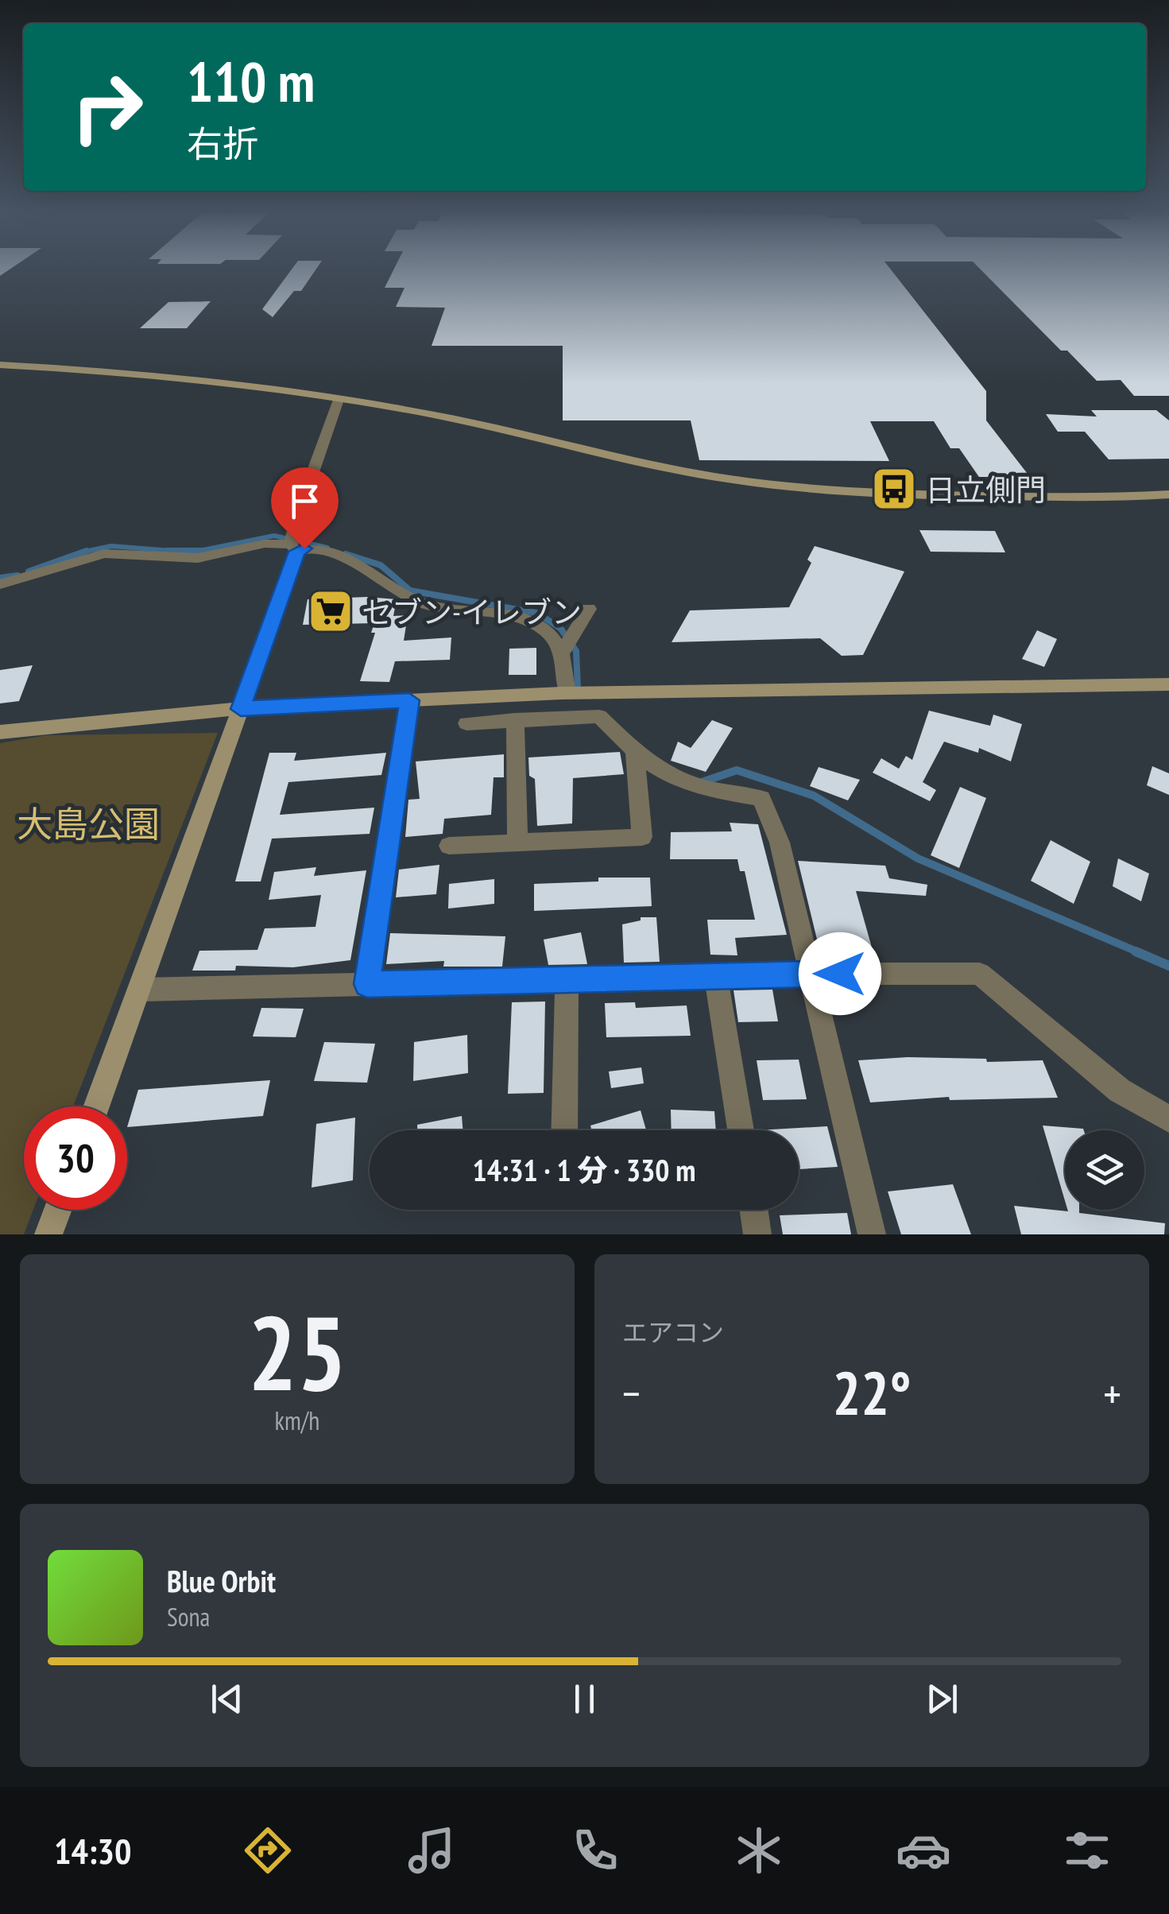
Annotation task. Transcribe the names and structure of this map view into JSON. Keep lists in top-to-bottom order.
{
  "parks": ["大島公園"],
  "places": {
    "bus stop": ["日立側門"],
    "supermarket": ["セブン-イレブン"]
  },
  "page": {
    "turn": ["110 m", "右折"],
    "limit": "30",
    "trip": "14:31 · 1 分 · 330 m",
    "tile": [
      ["25", "km/h"],
      "エアコン"
    ],
    "heat": ["−", "22°", "+"],
    "song": ["Blue Orbit", "Sona"],
    "tabs": "14:30"
  }
}
